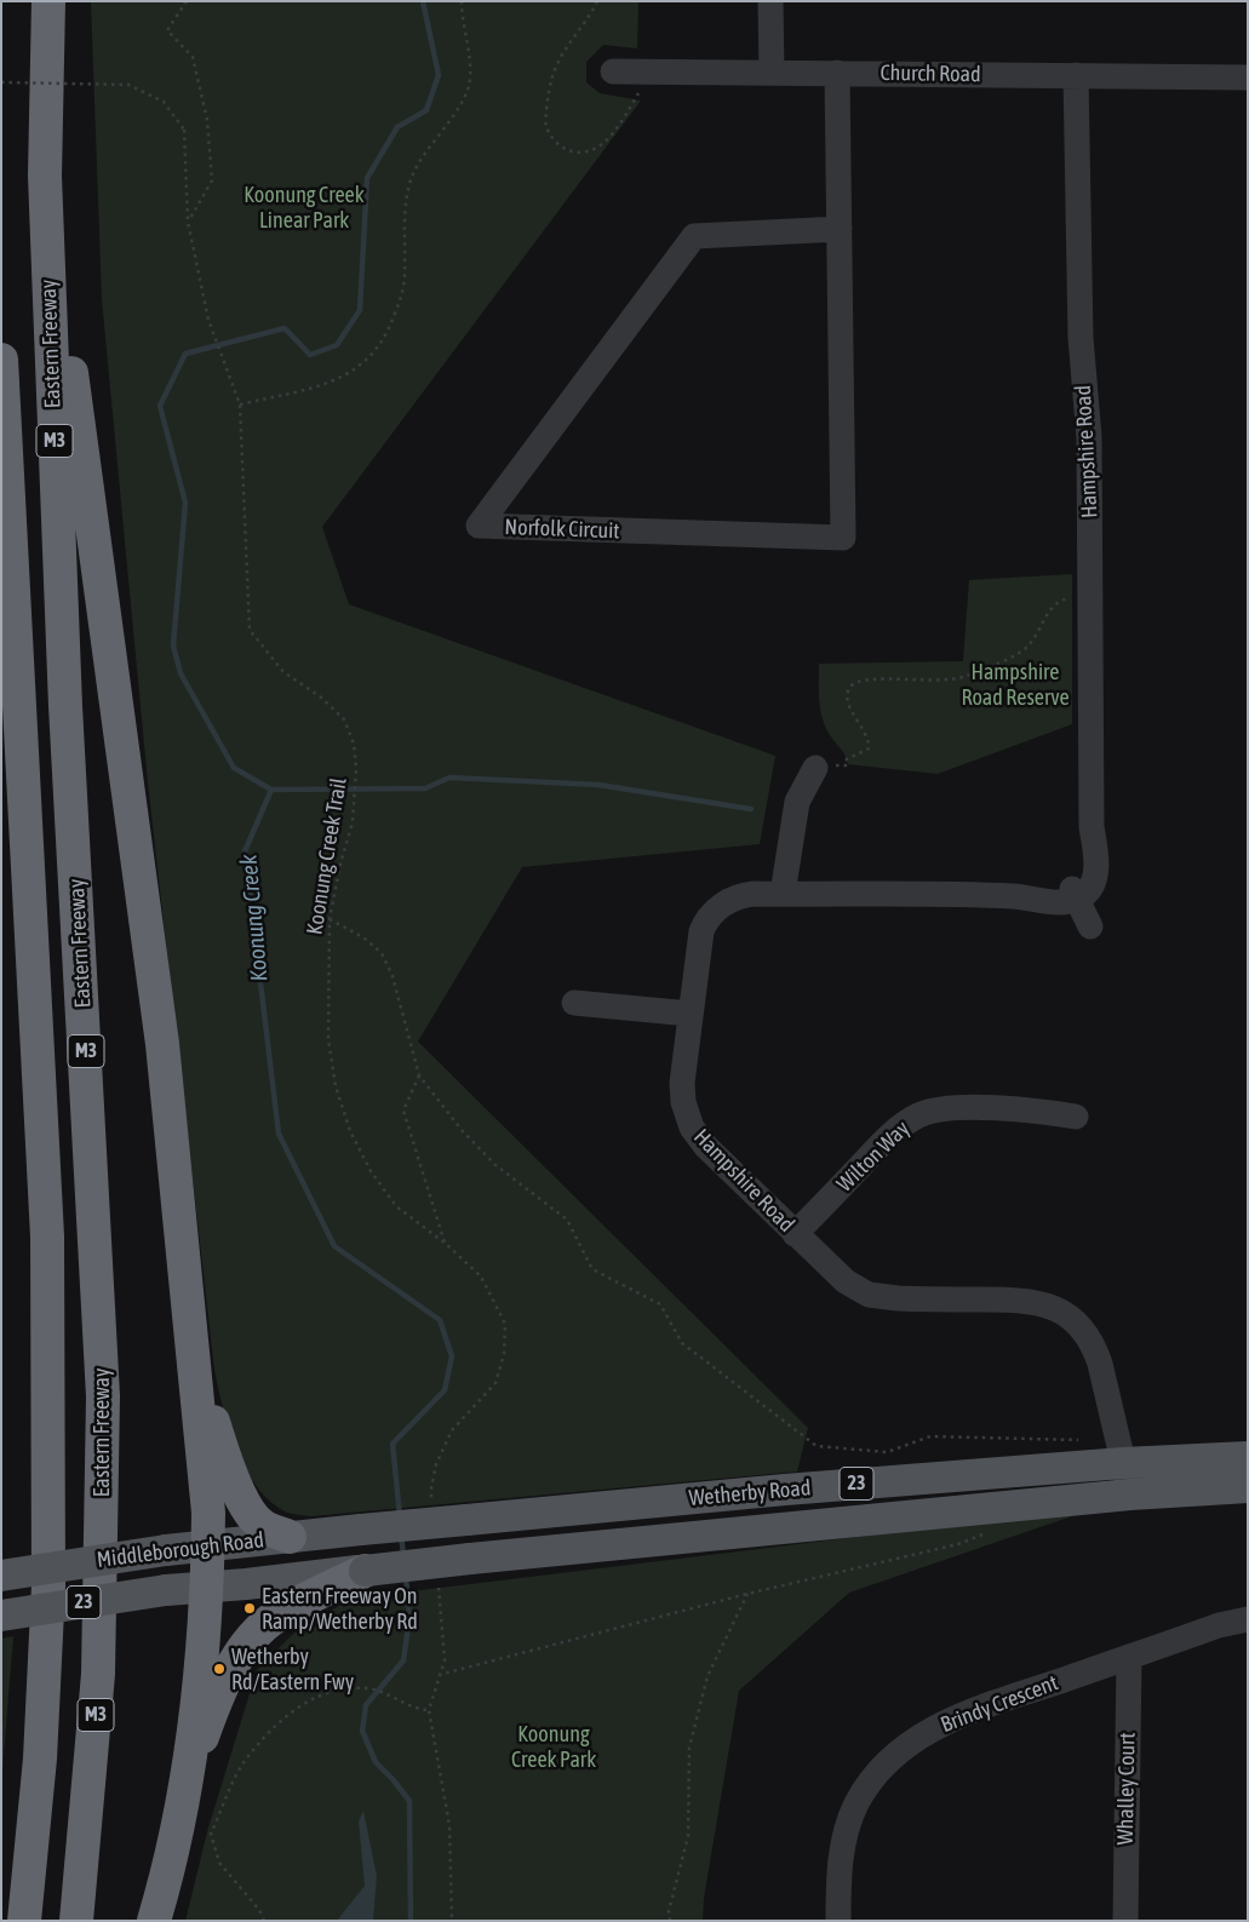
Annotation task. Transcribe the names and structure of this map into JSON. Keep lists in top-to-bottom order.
{
  "streets": {
    "highway": ["Eastern Freeway", "M3"],
    "main road": ["23", "Wetherby Road", "Middleborough Road"],
    "street": [
      "Church Road",
      "Hampshire Road",
      "Norfolk Circuit",
      "Wilton Way",
      "Brindy Crescent",
      "Whalley Court"
    ],
    "path": ["Koonung Creek Trail"]
  },
  "crossings": [
    ["Church Road", "Hampshire Road"],
    ["Church Road", "Norfolk Circuit"],
    ["Hampshire Road", "Wilton Way"],
    ["Hampshire Road", "Wetherby Road"],
    ["Wetherby Road", "Middleborough Road"],
    ["Brindy Crescent", "Whalley Court"]
  ],
  "water": ["Koonung Creek"],
  "parks": ["Koonung Creek Linear Park", "Hampshire Road Reserve", "Koonung Creek Park"],
  "places": ["Eastern Freeway On Ramp/Wetherby Rd", "Wetherby Rd/Eastern Fwy"]
}
